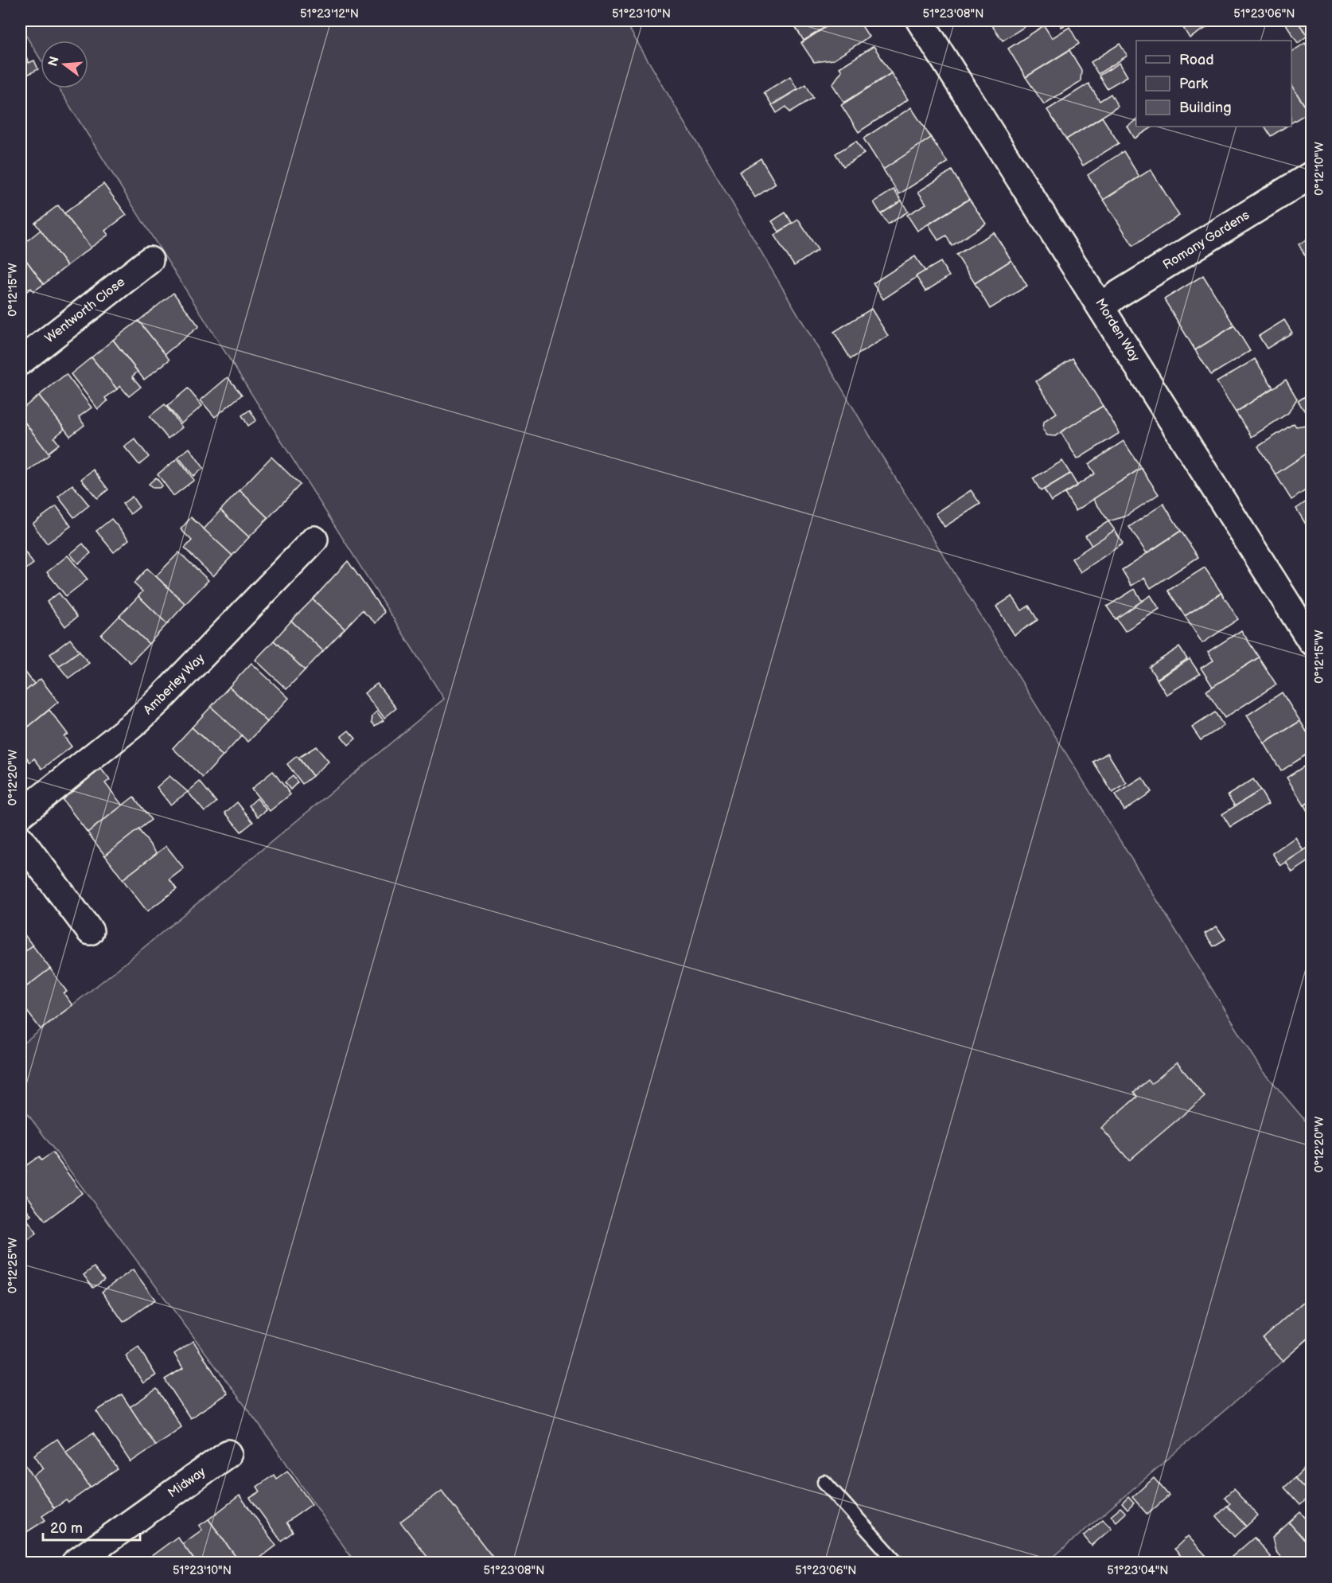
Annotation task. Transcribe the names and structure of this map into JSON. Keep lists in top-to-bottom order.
{
  "streets": {
    "street": [
      "Romany Gardens",
      "Wentworth Close",
      "Morden Way",
      "Amberley Way",
      "Midway"
    ]
  },
  "crossings": [
    ["Romany Gardens", "Morden Way"]
  ],
  "legend": ["Road", "Park", "Building"],
  "scale_bar": "20 m",
  "north": "left",
  "coordinates": [
    "51°23'12\"N",
    "51°23'10\"N",
    "51°23'08\"N",
    "51°23'06\"N",
    "0°12'10\"W",
    "0°12'15\"W",
    "0°12'20\"W",
    "0°12'25\"W",
    "51°23'04\"N"
  ]
}
